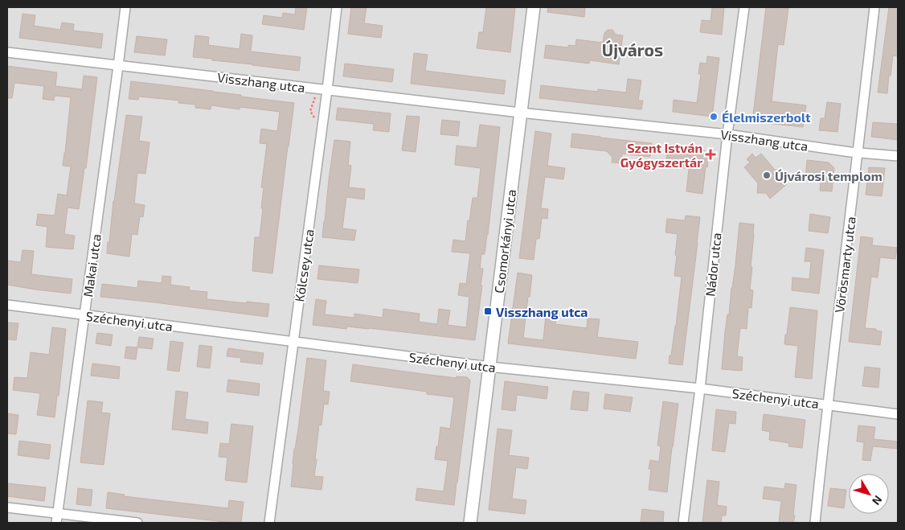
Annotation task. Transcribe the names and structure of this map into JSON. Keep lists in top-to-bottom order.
{
  "streets": {
    "street": [
      "Visszhang utca",
      "Csomorkányi utca",
      "Nádor utca",
      "Vörösmarty utca",
      "Makai utca",
      "Kölcsey utca",
      "Széchenyi utca"
    ]
  },
  "crossings": [
    ["Visszhang utca", "Csomorkányi utca"],
    ["Visszhang utca", "Nádor utca"],
    ["Visszhang utca", "Vörösmarty utca"],
    ["Visszhang utca", "Makai utca"],
    ["Visszhang utca", "Kölcsey utca"],
    ["Csomorkányi utca", "Széchenyi utca"],
    ["Nádor utca", "Széchenyi utca"],
    ["Vörösmarty utca", "Széchenyi utca"],
    ["Makai utca", "Széchenyi utca"],
    ["Kölcsey utca", "Széchenyi utca"]
  ],
  "districts": ["Újváros"],
  "places": {
    "other": ["Élelmiszerbolt", "Újvárosi templom"],
    "health": ["Szent István Gyógyszertár"],
    "transit": ["Visszhang utca"]
  },
  "north": "bottom right"
}
